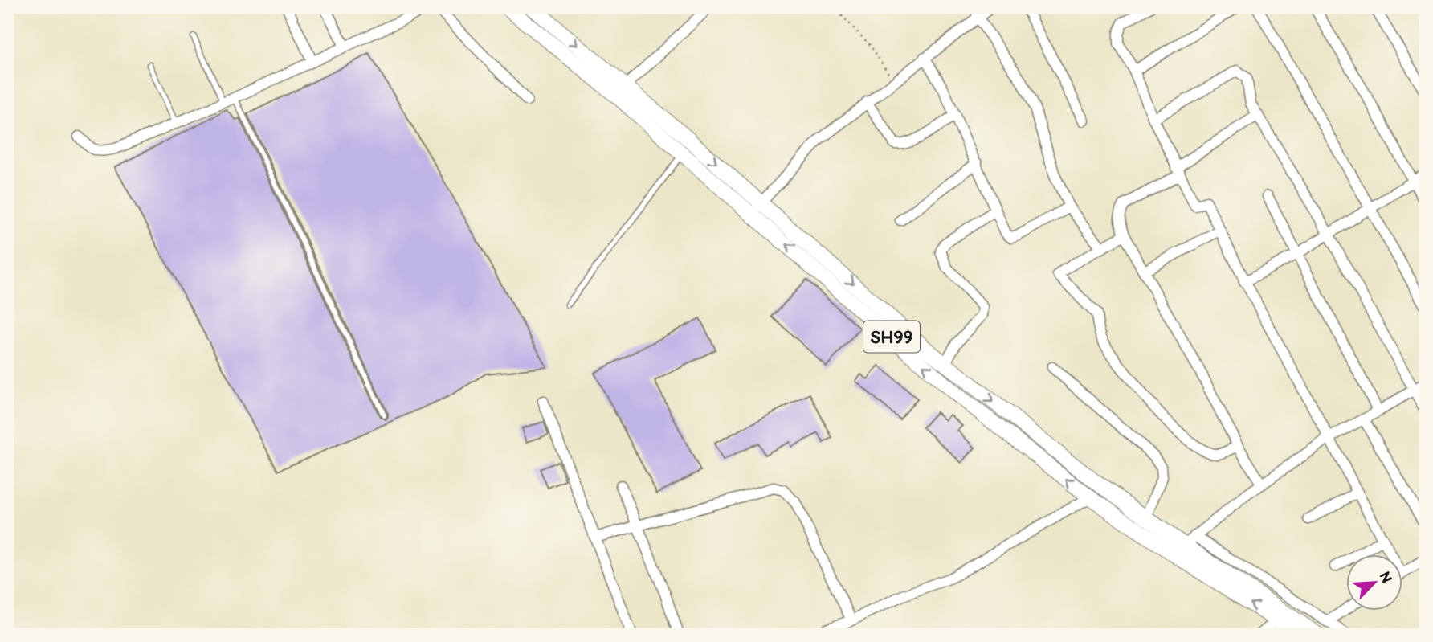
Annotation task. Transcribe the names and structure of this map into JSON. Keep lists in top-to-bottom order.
{
  "streets": {
    "main road": ["SH99"]
  },
  "north": "top right"
}
